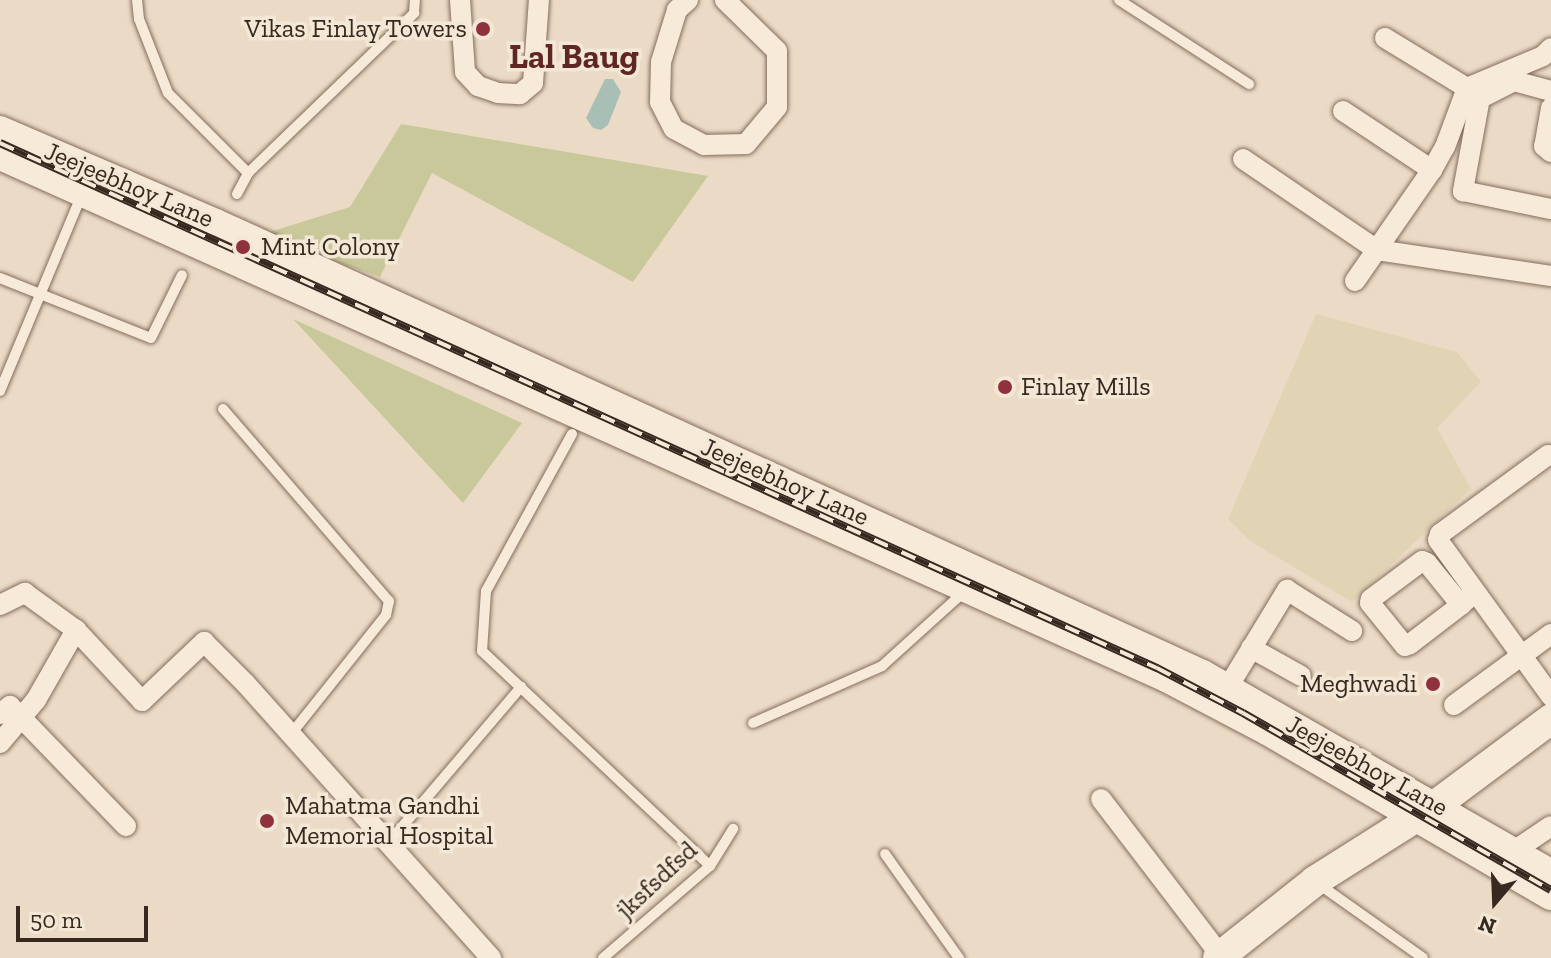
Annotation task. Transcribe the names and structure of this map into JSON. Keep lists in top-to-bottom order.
{
  "streets": {
    "street": ["Jeejeebhoy Lane"],
    "lane": ["jksfsdfsd"]
  },
  "districts": ["Lal Baug"],
  "places": [
    "Vikas Finlay Towers",
    "Mint Colony",
    "Finlay Mills",
    "Meghwadi",
    "Mahatma Gandhi Memorial Hospital"
  ],
  "scale_bar": "50 m",
  "north": "bottom"
}
